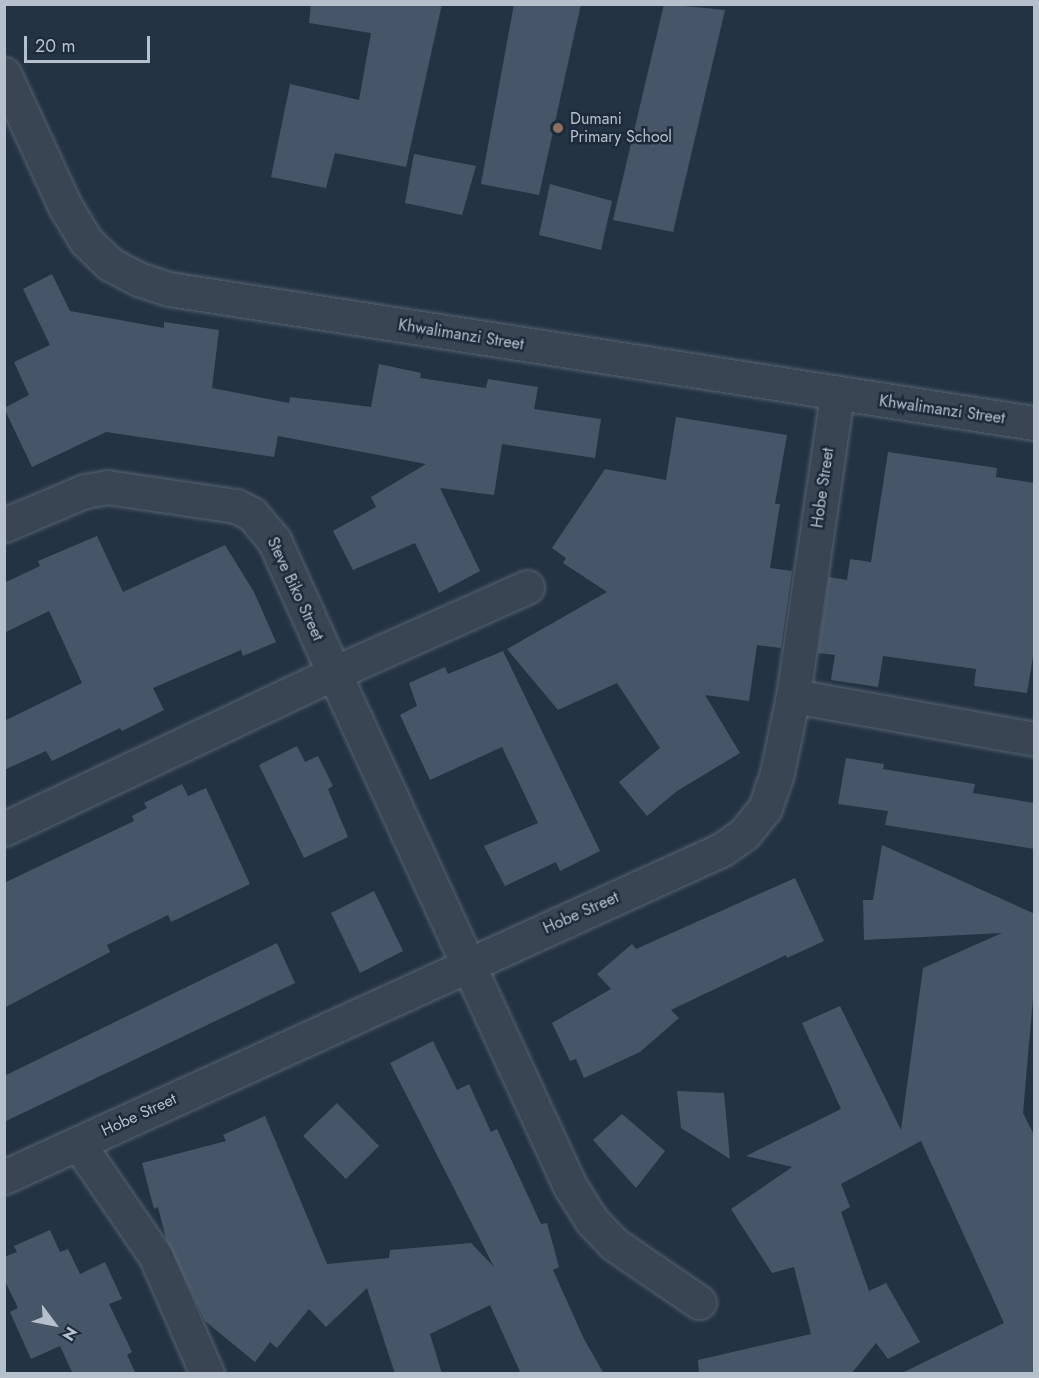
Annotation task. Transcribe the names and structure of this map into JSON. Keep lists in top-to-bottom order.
{
  "streets": {
    "street": ["Khwalimanzi Street", "Hobe Street", "Steve Biko Street"]
  },
  "crossings": [
    ["Khwalimanzi Street", "Hobe Street"],
    ["Hobe Street", "Steve Biko Street"]
  ],
  "places": ["Dumani Primary School"],
  "scale_bar": "20 m",
  "north": "bottom right"
}
